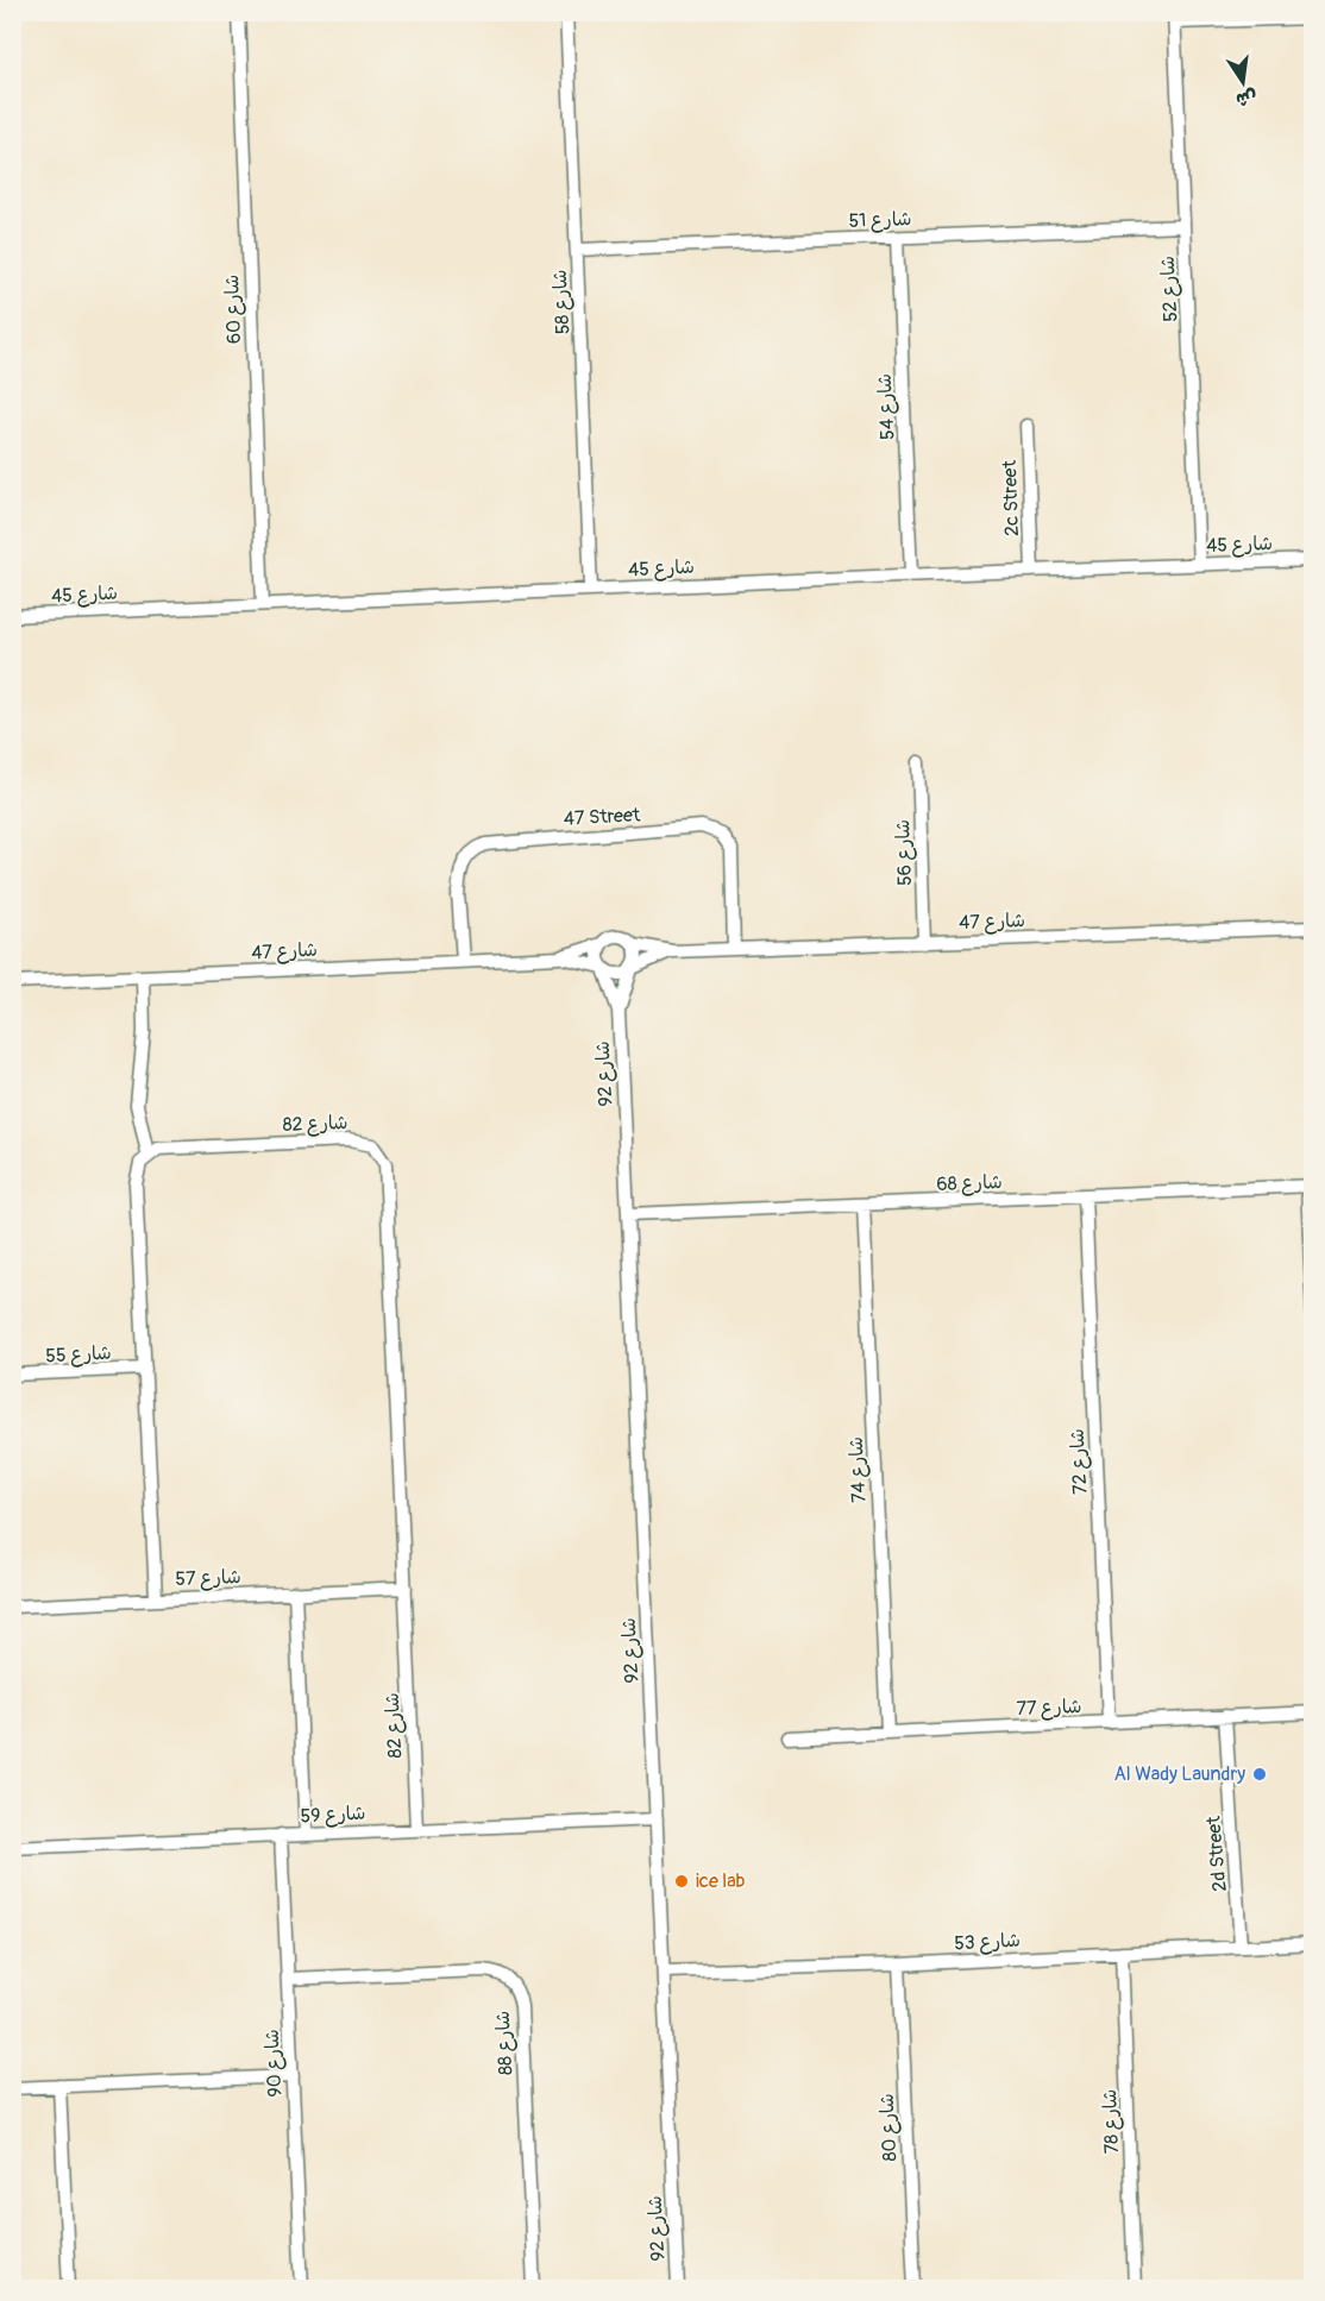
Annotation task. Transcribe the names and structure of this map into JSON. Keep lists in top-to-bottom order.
{
  "streets": {
    "street": [
      "شارع 51",
      "شارع 52",
      "شارع 58",
      "شارع 60",
      "شارع 54",
      "2c Street",
      "شارع 45",
      "47 Street",
      "شارع 56",
      "شارع 47",
      "شارع 92",
      "شارع 82",
      "شارع 68",
      "شارع 55",
      "شارع 72",
      "شارع 74",
      "شارع 57",
      "شارع 77",
      "شارع 59",
      "2d Street",
      "شارع 53",
      "شارع 88",
      "شارع 90",
      "شارع 78",
      "شارع 80"
    ]
  },
  "crossings": [
    ["شارع 51", "شارع 52"],
    ["شارع 51", "شارع 58"],
    ["شارع 51", "شارع 54"],
    ["شارع 52", "شارع 45"],
    ["شارع 58", "شارع 45"],
    ["شارع 60", "شارع 45"],
    ["شارع 54", "شارع 45"],
    ["2c Street", "شارع 45"],
    ["47 Street", "شارع 47"],
    ["شارع 56", "شارع 47"],
    ["شارع 47", "شارع 92"],
    ["شارع 92", "شارع 68"],
    ["شارع 92", "شارع 59"],
    ["شارع 92", "شارع 53"],
    ["شارع 82", "شارع 57"],
    ["شارع 82", "شارع 59"],
    ["شارع 68", "شارع 72"],
    ["شارع 68", "شارع 74"],
    ["شارع 72", "شارع 77"],
    ["شارع 74", "شارع 77"],
    ["شارع 77", "2d Street"],
    ["شارع 59", "شارع 90"],
    ["2d Street", "شارع 53"],
    ["شارع 53", "شارع 78"],
    ["شارع 53", "شارع 80"],
    ["شارع 88", "شارع 90"]
  ],
  "places": ["Al Wady Laundry", "ice lab"],
  "north": "bottom"
}
